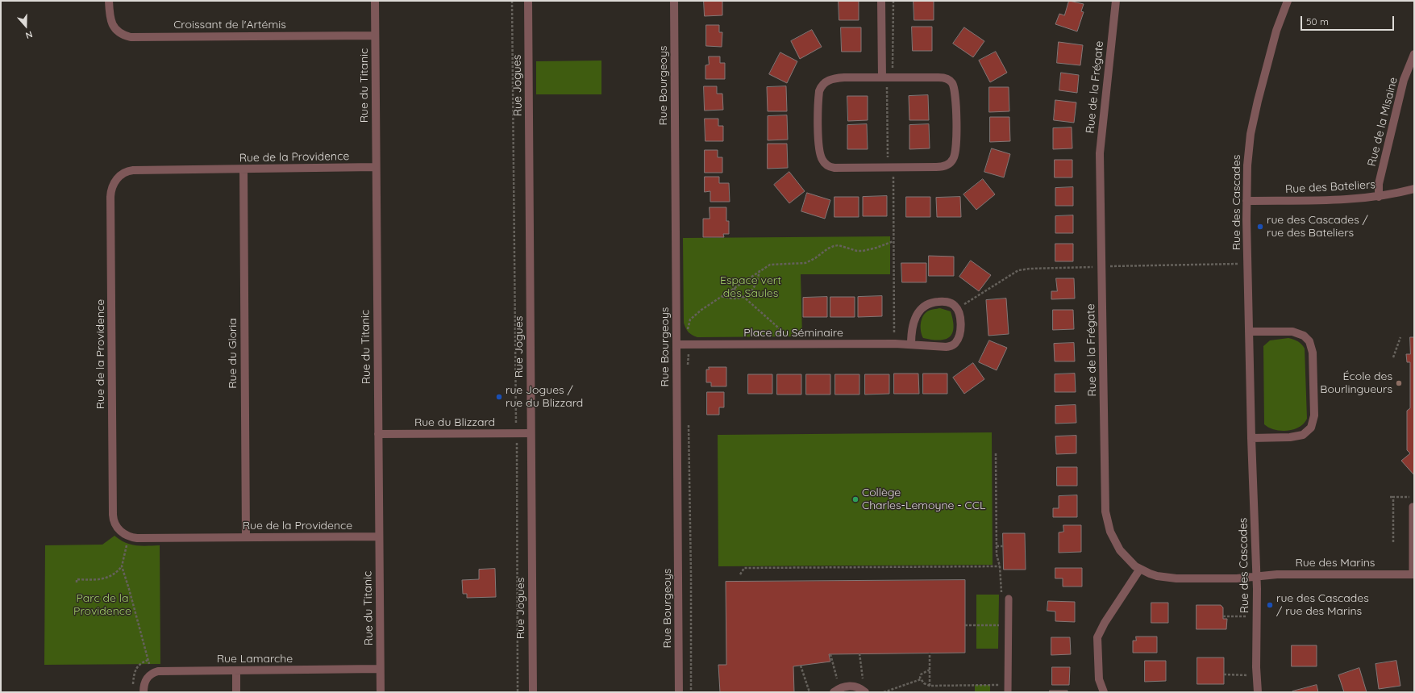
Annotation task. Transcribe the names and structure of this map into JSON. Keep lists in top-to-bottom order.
{
  "streets": {
    "street": [
      "Croissant de l'Artémis",
      "Rue du Titanic",
      "Rue Jogues",
      "Rue Bourgeoys",
      "Rue de la Frégate",
      "Rue de la Misaine",
      "Rue de la Providence",
      "Rue des Bateliers",
      "Rue des Cascades",
      "Place du Séminaire",
      "Rue du Gloria",
      "Rue du Blizzard",
      "Rue des Marins",
      "Rue Lamarche"
    ]
  },
  "crossings": [
    ["Croissant de l'Artémis", "Rue du Titanic"],
    ["Rue du Titanic", "Rue de la Providence"],
    ["Rue du Titanic", "Rue du Blizzard"],
    ["Rue du Titanic", "Rue Lamarche"],
    ["Rue Jogues", "Rue du Blizzard"],
    ["Rue Bourgeoys", "Place du Séminaire"],
    ["Rue de la Frégate", "Rue des Cascades"],
    ["Rue de la Frégate", "Rue des Marins"],
    ["Rue de la Misaine", "Rue des Bateliers"],
    ["Rue de la Providence", "Rue du Gloria"],
    ["Rue des Bateliers", "Rue des Cascades"],
    ["Rue des Cascades", "Rue des Marins"]
  ],
  "parks": ["Espace vert des Saules", "Parc de la Providence"],
  "places": [
    "rue des Cascades / rue des Bateliers",
    "École des Bourlingueurs",
    "rue Jogues / rue du Blizzard",
    "Collège Charles-Lemoyne - CCL",
    "rue des Cascades / rue des Marins"
  ],
  "scale_bar": "50 m",
  "north": "bottom"
}
